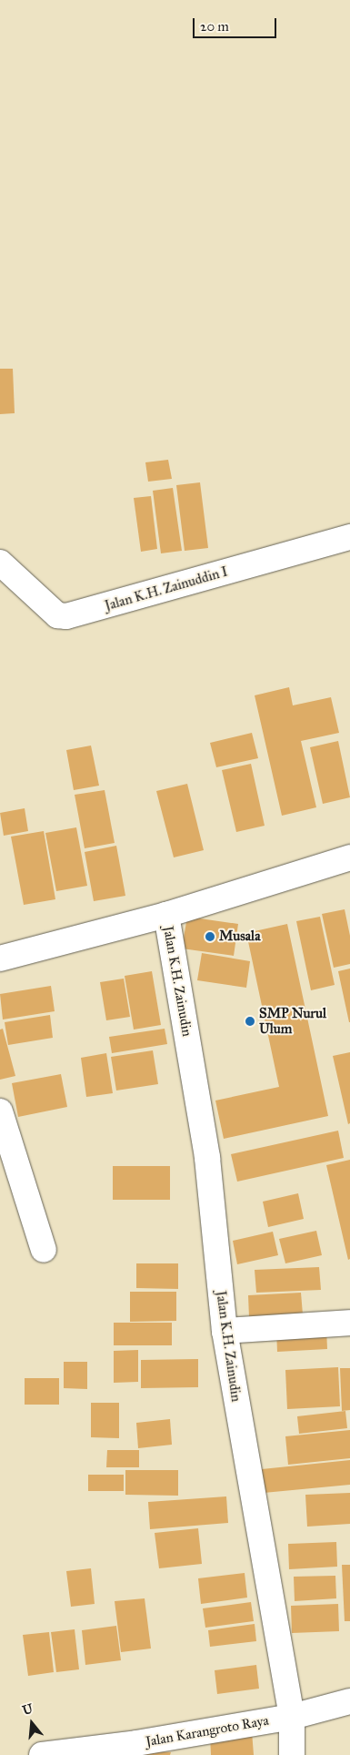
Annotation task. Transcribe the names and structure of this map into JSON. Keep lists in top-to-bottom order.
{
  "streets": {
    "street": ["Jalan K.H. Zainuddin I", "Jalan K.H. Zainudin", "Jalan Karangroto Raya"]
  },
  "crossings": [
    ["Jalan K.H. Zainudin", "Jalan Karangroto Raya"]
  ],
  "places": ["Musala", "SMP Nurul Ulum"],
  "scale_bar": "20 m",
  "north": "top"
}
